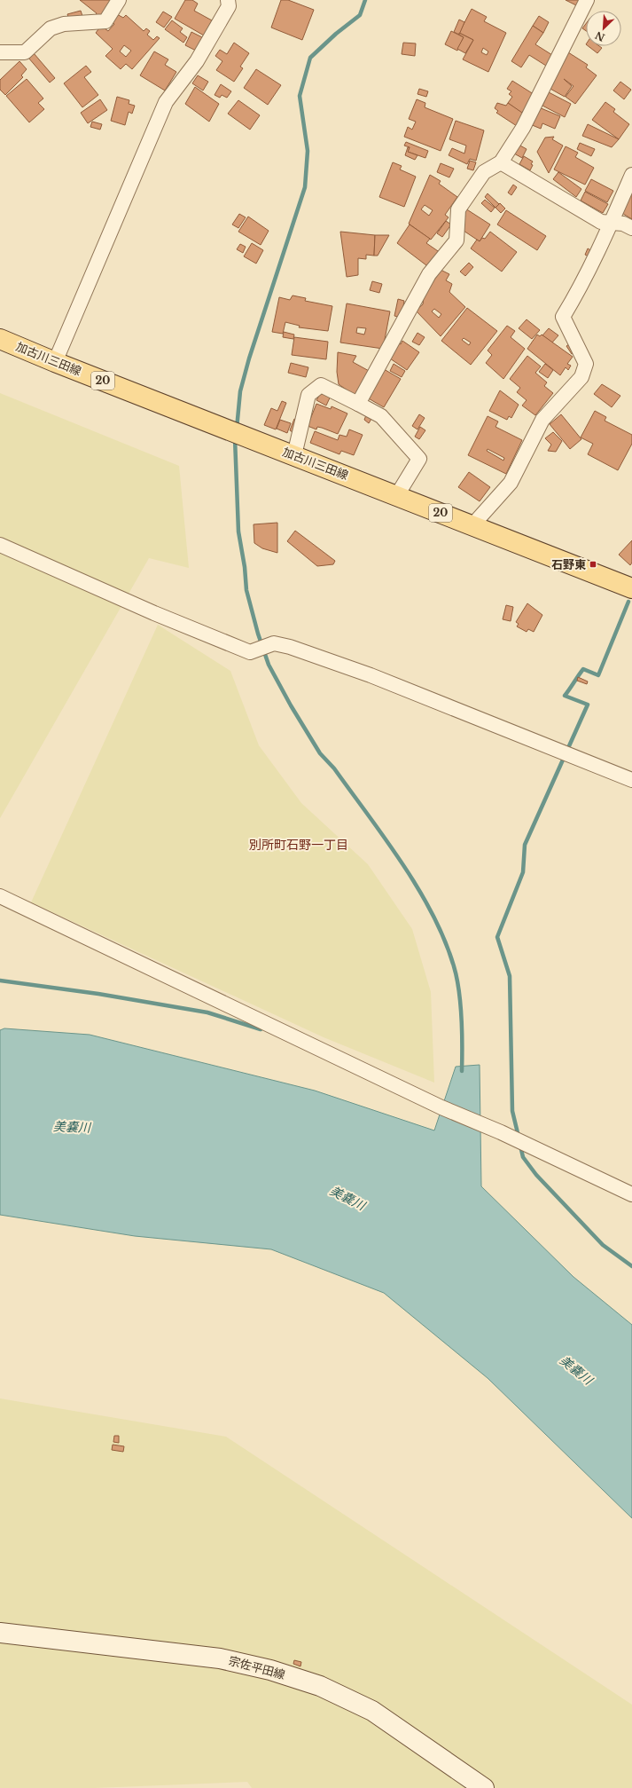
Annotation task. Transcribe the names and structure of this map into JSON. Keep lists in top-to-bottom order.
{
  "streets": {
    "main road": ["加古川三田線", "20", "宗佐平田線"]
  },
  "districts": ["別所町石野一丁目"],
  "water": ["美嚢川"],
  "places": {
    "transit": ["石野東"]
  },
  "north": "bottom left"
}
